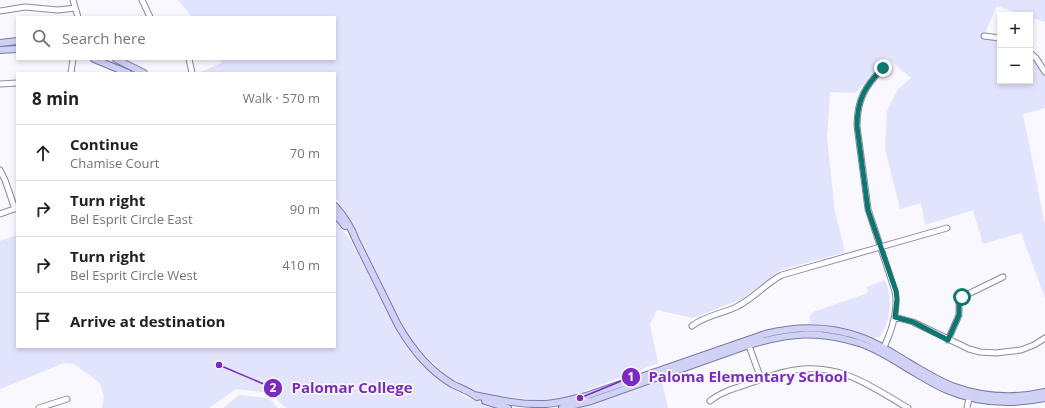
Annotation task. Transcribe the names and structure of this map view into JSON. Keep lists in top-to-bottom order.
{
  "places": ["Palomar College", "Paloma Elementary School"],
  "page": {
    "map_buttons": ["+", "−"],
    "search": "Search here",
    "heading": ["8 min", "Walk · 570 m"],
    "list": [
      ["Continue", "Chamise Court", "70 m"],
      ["Turn right", "Bel Esprit Circle East", "90 m"],
      ["Turn right", "Bel Esprit Circle West", "410 m"],
      "Arrive at destination"
    ]
  }
}
